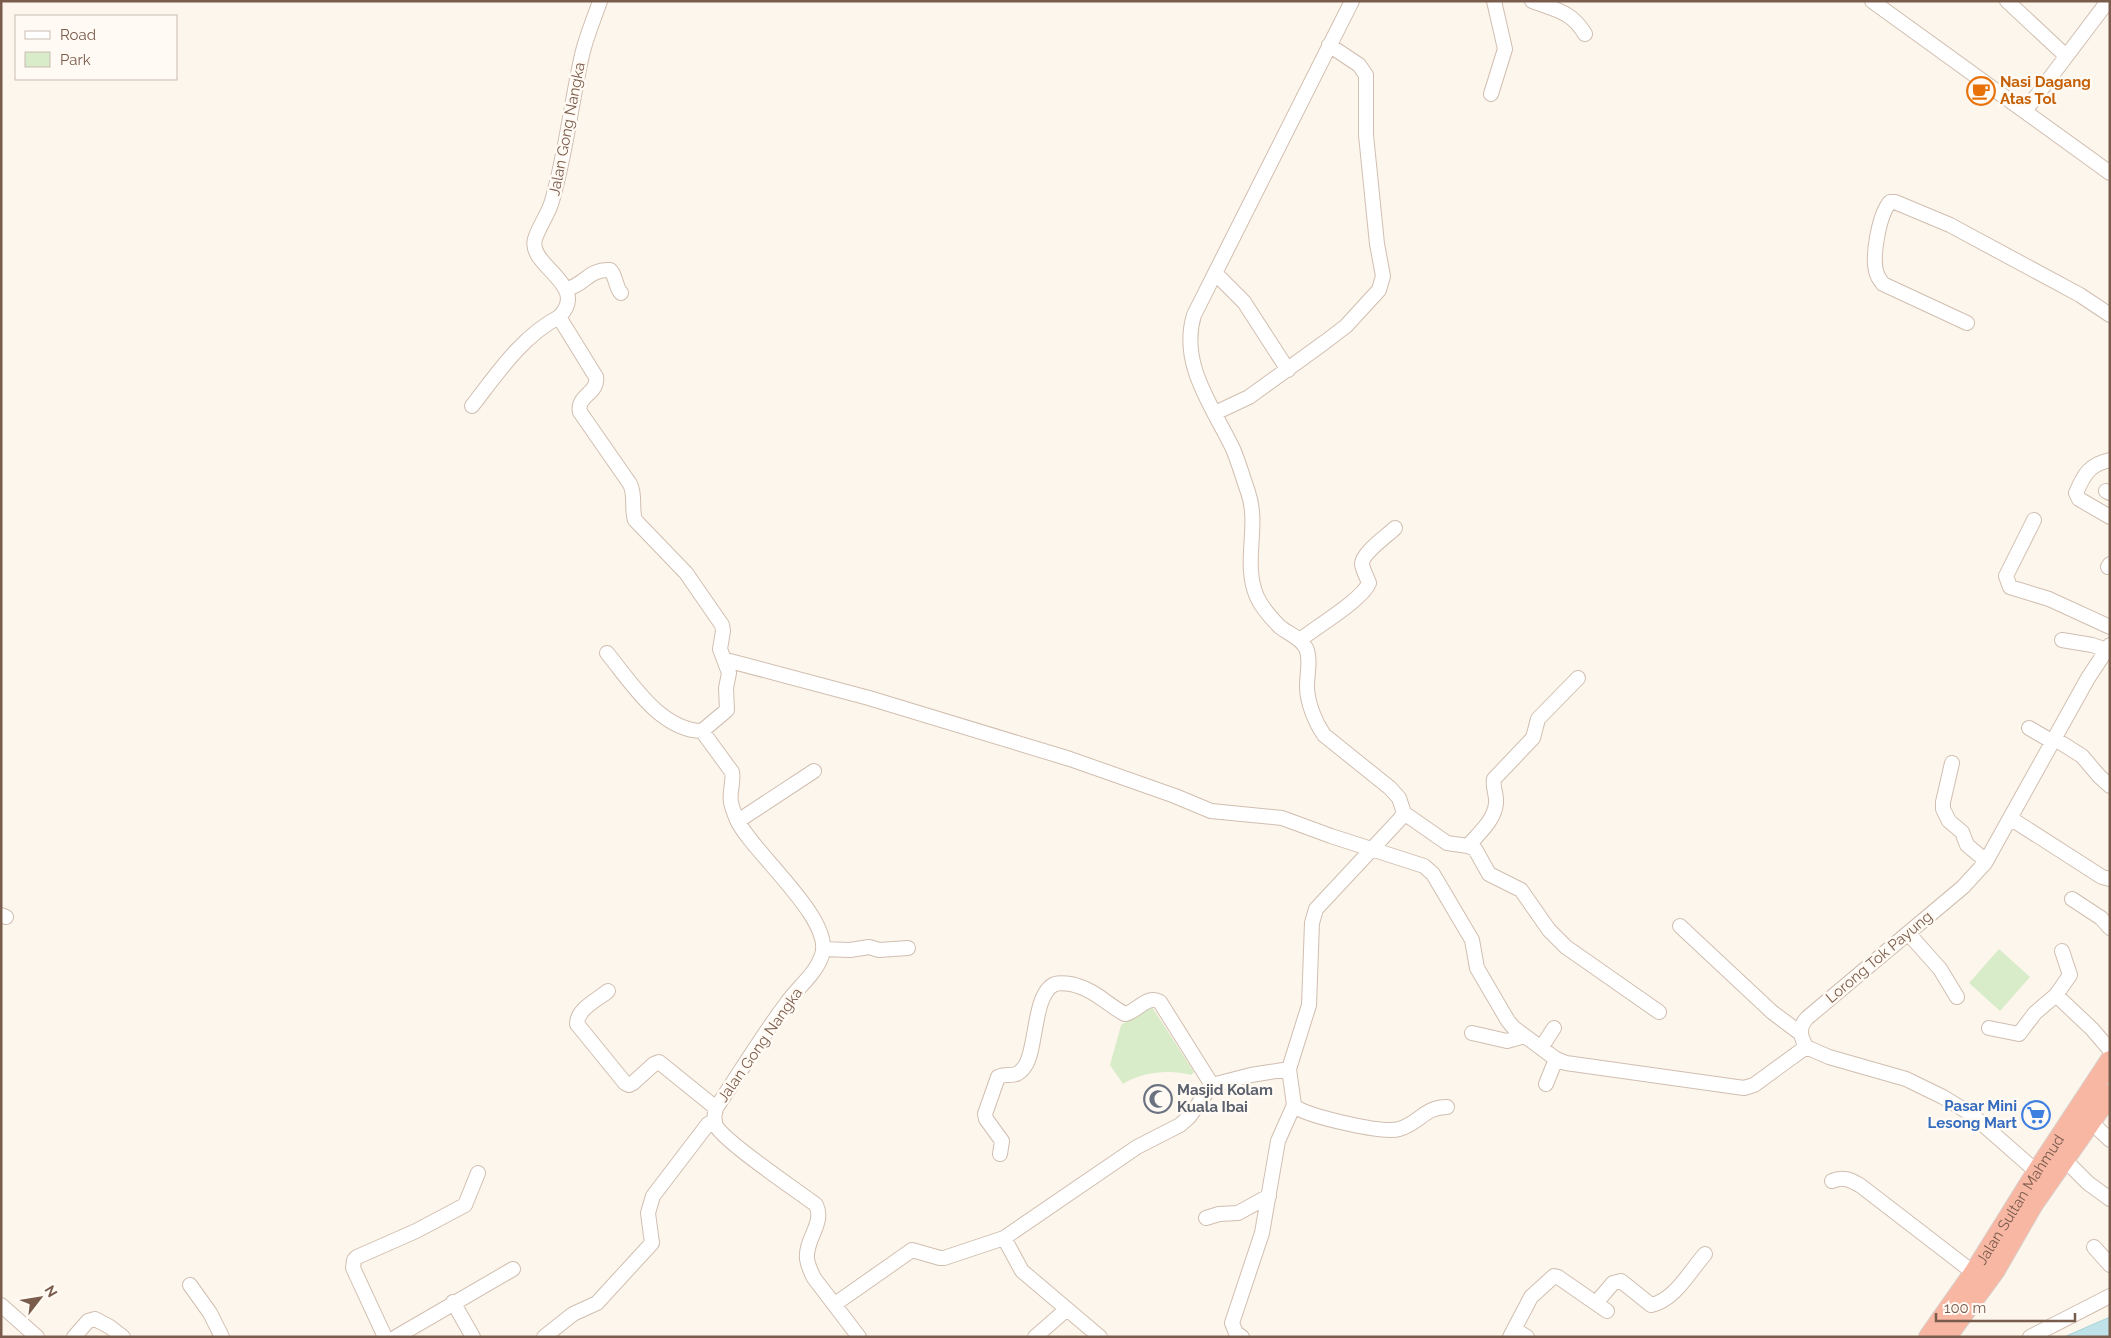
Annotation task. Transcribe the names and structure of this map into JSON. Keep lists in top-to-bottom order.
{
  "streets": {
    "highway": ["Jalan Sultan Mahmud"],
    "street": ["Jalan Gong Nangka", "Lorong Tok Payung"]
  },
  "places": {
    "cafe": ["Nasi Dagang Atas Tol"],
    "mosque": ["Masjid Kolam Kuala Ibai"],
    "supermarket": ["Pasar Mini Lesong Mart"]
  },
  "legend": ["Road", "Park"],
  "scale_bar": "100 m",
  "north": "top right"
}
